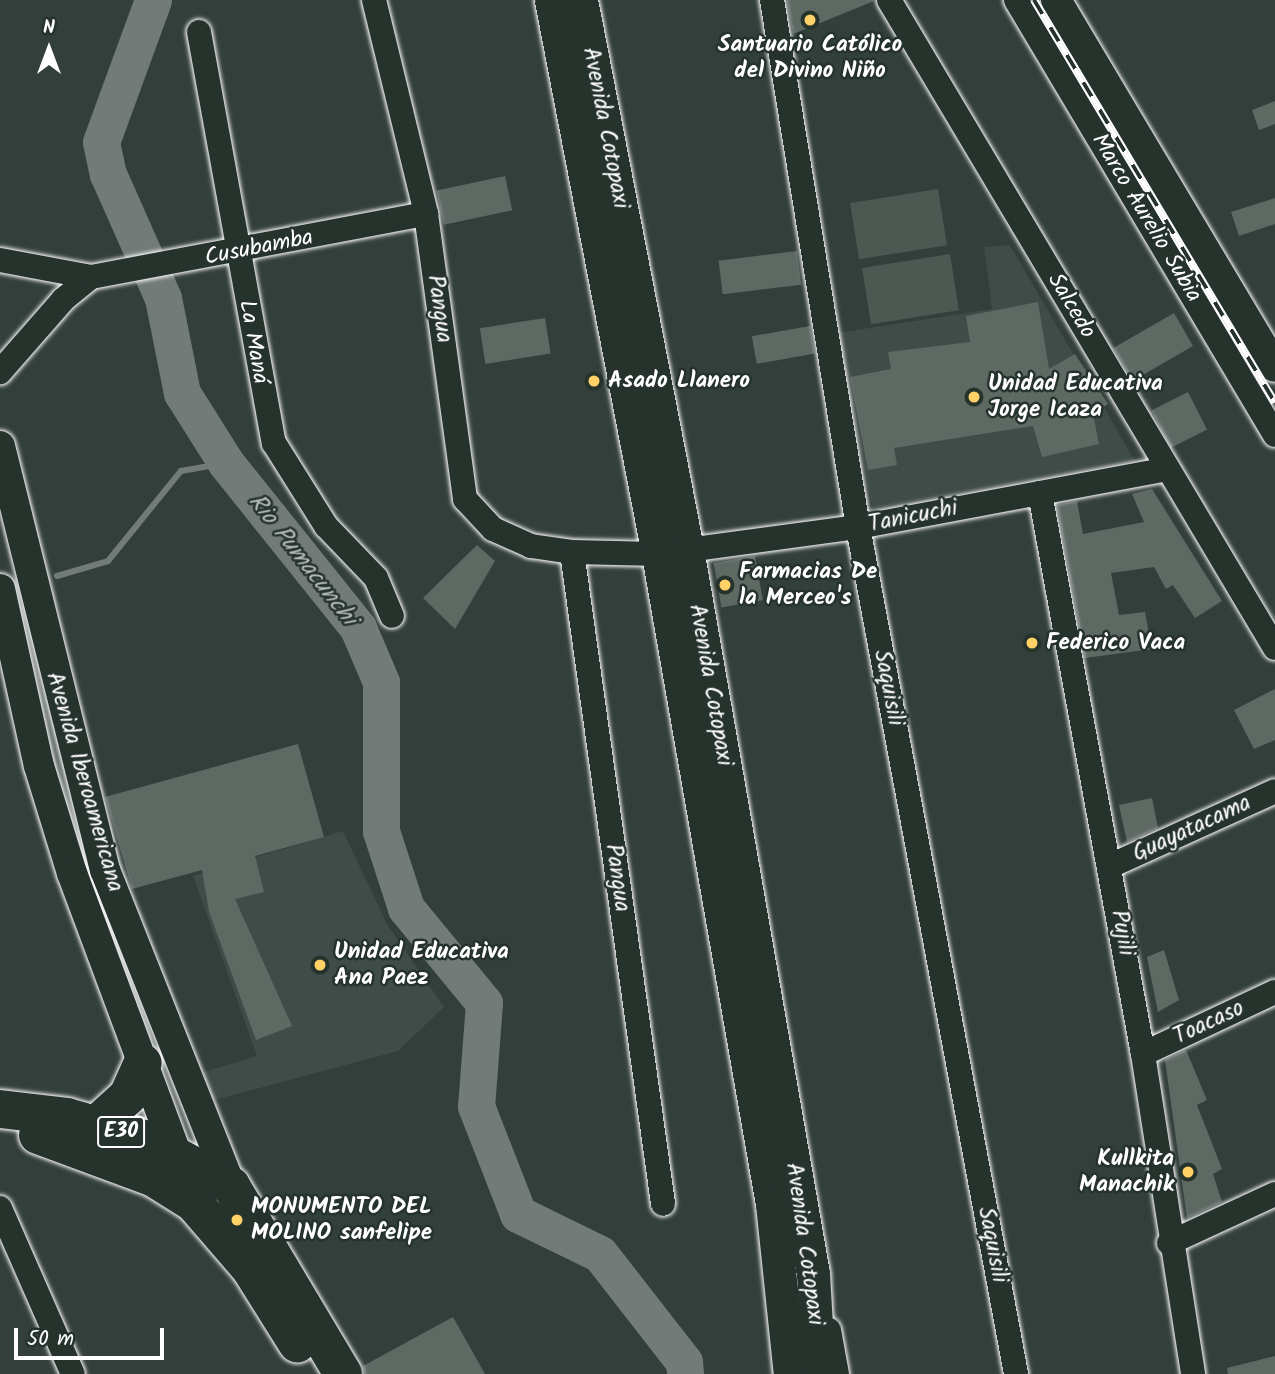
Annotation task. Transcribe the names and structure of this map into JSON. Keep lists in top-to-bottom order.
{
  "streets": {
    "main road": ["Avenida Cotopaxi", "E30"],
    "street": [
      "Marco Aurelio Subia",
      "Cusubamba",
      "Salcedo",
      "Pangua",
      "La Maná",
      "Tanicuchi",
      "Saquisili",
      "Avenida Iberoamericana",
      "Guayatacama",
      "Pujili",
      "Toacaso"
    ]
  },
  "crossings": [
    ["Avenida Cotopaxi", "Pangua"],
    ["Avenida Cotopaxi", "Tanicuchi"],
    ["Cusubamba", "Pangua"],
    ["Cusubamba", "La Maná"],
    ["Salcedo", "Tanicuchi"],
    ["Pangua", "Tanicuchi"],
    ["Tanicuchi", "Saquisili"],
    ["Tanicuchi", "Pujili"],
    ["Avenida Iberoamericana", "E30"],
    ["Guayatacama", "Pujili"],
    ["Pujili", "Toacaso"]
  ],
  "water": ["Rio Pumacunchi"],
  "places": [
    "Santuario Católico del Divino Niño",
    "Asado Llanero",
    "Unidad Educativa Jorge Icaza",
    "Farmacias De la Merceo's",
    "Federico Vaca",
    "Unidad Educativa Ana Paez",
    "Kullkita Manachik",
    "MONUMENTO DEL MOLINO sanfelipe"
  ],
  "scale_bar": "50 m",
  "north": "top"
}
